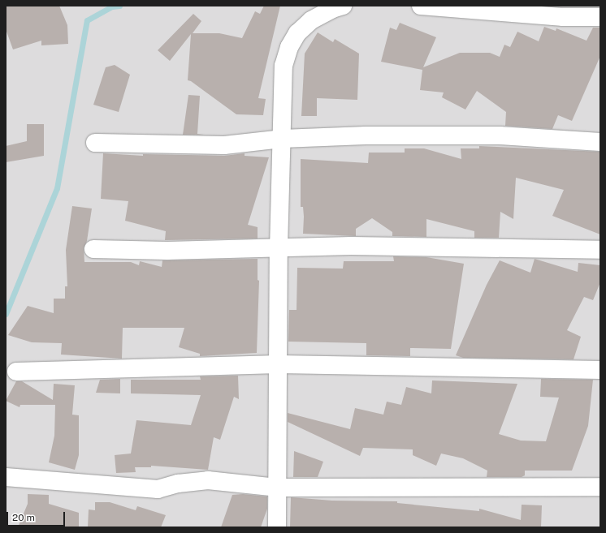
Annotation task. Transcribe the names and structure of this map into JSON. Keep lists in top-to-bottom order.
{
  "scale_bar": "20 m"
}
